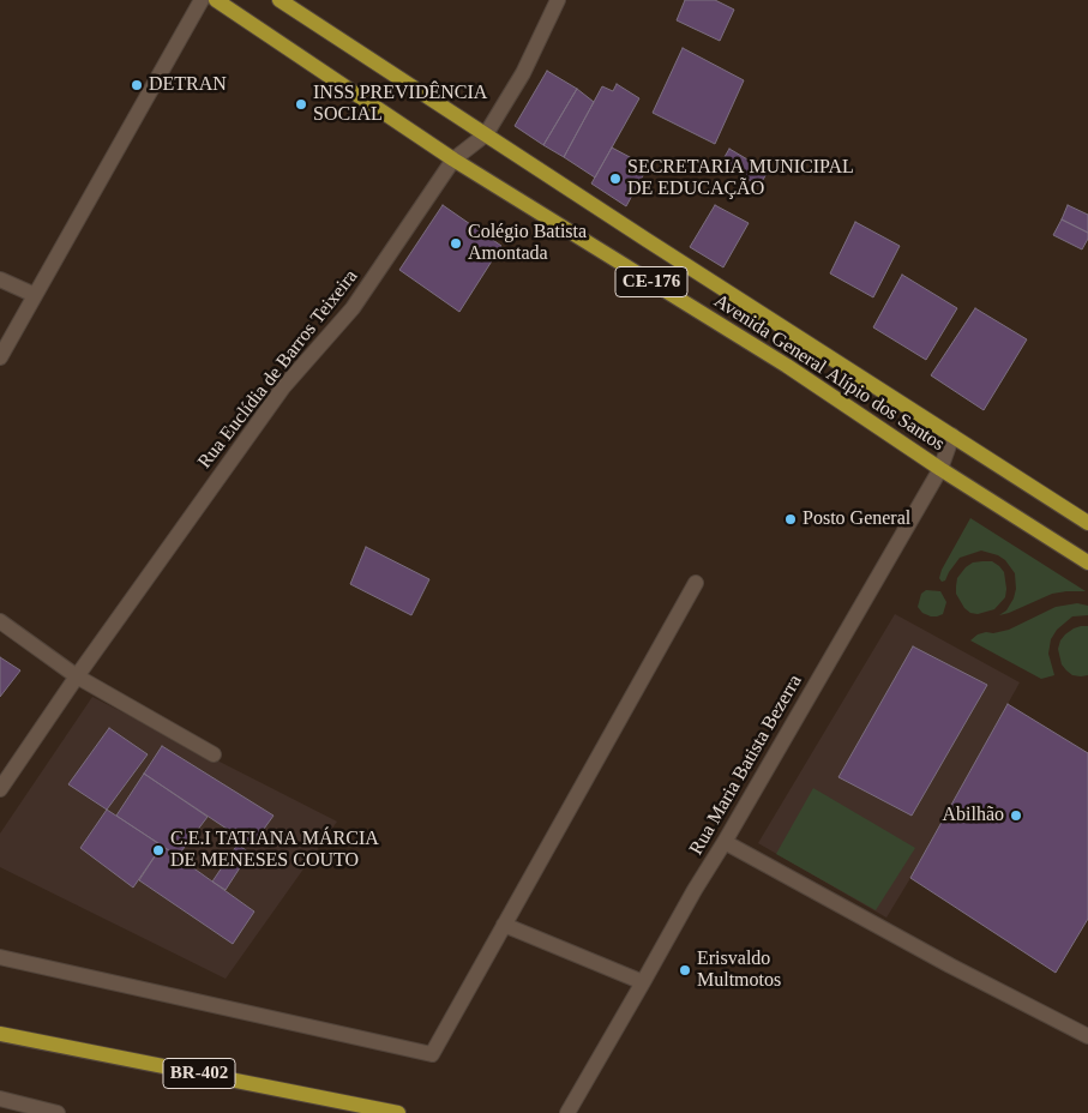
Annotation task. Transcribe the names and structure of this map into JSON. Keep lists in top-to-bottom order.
{
  "streets": {
    "main road": ["CE-176", "Avenida General Alípio dos Santos", "BR-402"],
    "street": ["Rua Euclídia de Barros Teixeira", "Rua Maria Batista Bezerra"]
  },
  "crossings": [
    ["Rua Euclídia de Barros Teixeira", "Avenida General Alípio dos Santos"],
    ["Avenida General Alípio dos Santos", "Rua Maria Batista Bezerra"]
  ],
  "places": [
    "DETRAN",
    "INSS PREVIDÊNCIA SOCIAL",
    "SECRETARIA MUNICIPAL DE EDUCAÇÃO",
    "Colégio Batista Amontada",
    "Posto General",
    "Abilhão",
    "C.E.I TATIANA MÁRCIA DE MENESES COUTO",
    "Erisvaldo Multmotos"
  ]
}
